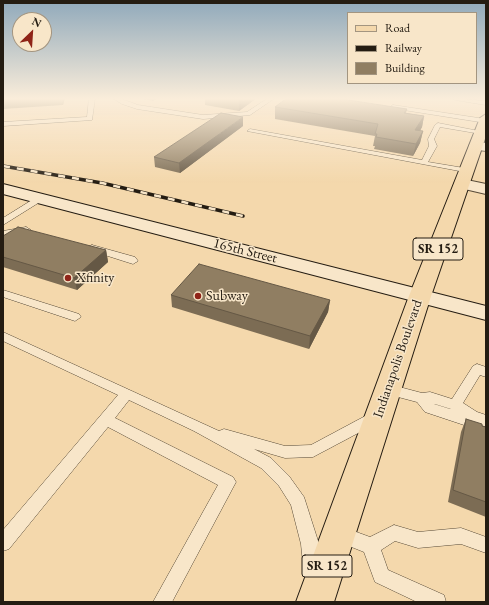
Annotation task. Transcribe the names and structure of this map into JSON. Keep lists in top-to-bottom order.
{
  "streets": {
    "main road": ["SR 152", "165th Street", "Indianapolis Boulevard"]
  },
  "crossings": [
    ["165th Street", "Indianapolis Boulevard"]
  ],
  "places": ["Xfinity", "Subway"],
  "legend": ["Road", "Railway", "Building"],
  "north": "top right"
}
